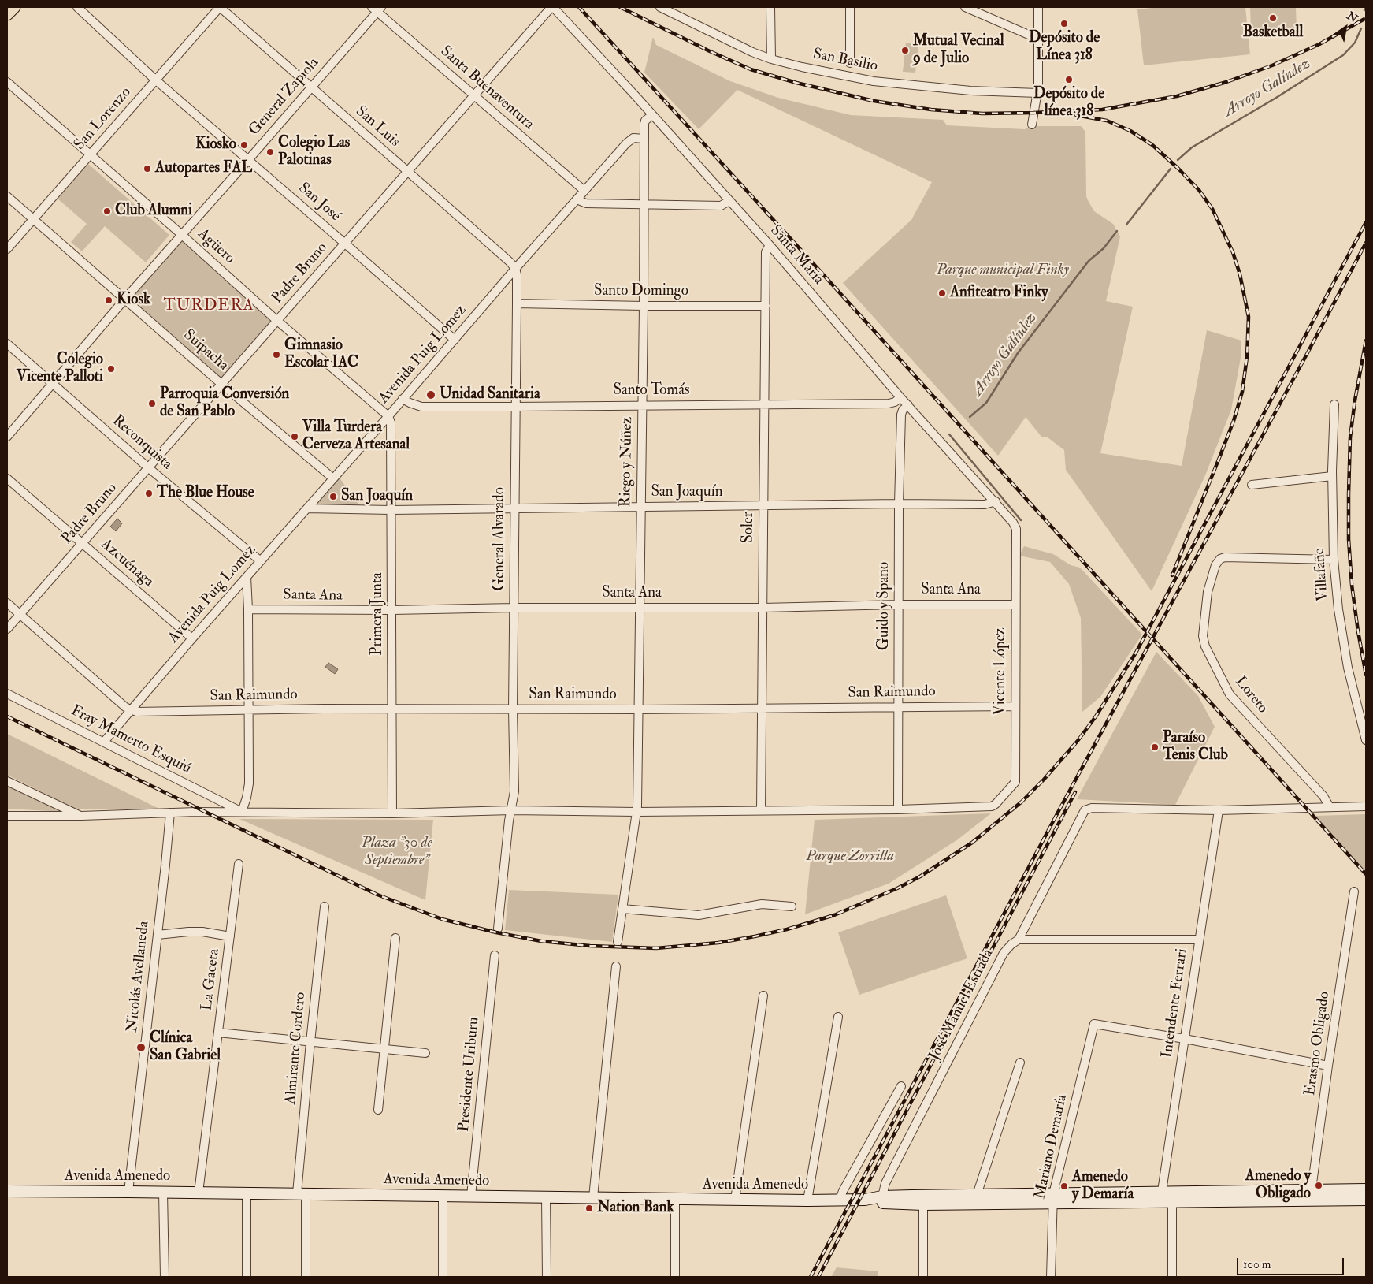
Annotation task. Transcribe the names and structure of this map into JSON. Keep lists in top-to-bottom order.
{
  "streets": {
    "street": [
      "San Basilio",
      "Santa Buenaventura",
      "General Zapiola",
      "San Lorenzo",
      "San Luis",
      "San José",
      "Agüero",
      "Santa María",
      "Padre Bruno",
      "Santo Domingo",
      "Suipacha",
      "Avenida Puig Lomez",
      "Santo Tomás",
      "Reconquista",
      "Riego y Núñez",
      "San Joaquín",
      "Soler",
      "General Alvarado",
      "Azcuénaga",
      "Villafañe",
      "Santa Ana",
      "Guido y Spano",
      "Primera Junta",
      "Vicente López",
      "San Raimundo",
      "Loreto",
      "Fray Mamerto Esquiú",
      "Nicolás Avellaneda",
      "La Gaceta",
      "Intendente Ferrari",
      "José Manuel Estrada",
      "Erasmo Obligado",
      "Almirante Cordero",
      "Presidente Uriburu",
      "Mariano Demaría",
      "Avenida Amenedo"
    ]
  },
  "crossings": [
    ["Santa Buenaventura", "General Zapiola"],
    ["Santa Buenaventura", "Padre Bruno"],
    ["Santa Buenaventura", "Avenida Puig Lomez"],
    ["General Zapiola", "San Luis"],
    ["General Zapiola", "San José"],
    ["General Zapiola", "Agüero"],
    ["General Zapiola", "Suipacha"],
    ["General Zapiola", "Reconquista"],
    ["San Lorenzo", "San Luis"],
    ["San Lorenzo", "San José"],
    ["San Lorenzo", "Agüero"],
    ["San Lorenzo", "Suipacha"],
    ["San Luis", "Padre Bruno"],
    ["San Luis", "Avenida Puig Lomez"],
    ["San Luis", "General Alvarado"],
    ["San José", "Padre Bruno"],
    ["San José", "Avenida Puig Lomez"],
    ["Agüero", "Padre Bruno"],
    ["Agüero", "Avenida Puig Lomez"],
    ["Agüero", "Primera Junta"],
    ["Santa María", "Padre Bruno"],
    ["Santa María", "Santo Tomás"],
    ["Santa María", "Riego y Núñez"],
    ["Santa María", "San Joaquín"],
    ["Santa María", "Soler"],
    ["Santa María", "Guido y Spano"],
    ["Santa María", "Vicente López"],
    ["Padre Bruno", "Suipacha"],
    ["Padre Bruno", "Reconquista"],
    ["Padre Bruno", "Azcuénaga"],
    ["Santo Domingo", "Riego y Núñez"],
    ["Santo Domingo", "Soler"],
    ["Santo Domingo", "General Alvarado"],
    ["Suipacha", "Avenida Puig Lomez"],
    ["Avenida Puig Lomez", "Santo Tomás"],
    ["Avenida Puig Lomez", "Reconquista"],
    ["Avenida Puig Lomez", "Riego y Núñez"],
    ["Avenida Puig Lomez", "San Joaquín"],
    ["Avenida Puig Lomez", "General Alvarado"],
    ["Avenida Puig Lomez", "Azcuénaga"],
    ["Avenida Puig Lomez", "Primera Junta"],
    ["Avenida Puig Lomez", "San Raimundo"],
    ["Avenida Puig Lomez", "Fray Mamerto Esquiú"],
    ["Santo Tomás", "Riego y Núñez"],
    ["Santo Tomás", "Soler"],
    ["Santo Tomás", "General Alvarado"],
    ["Riego y Núñez", "San Joaquín"],
    ["Riego y Núñez", "Santa Ana"],
    ["Riego y Núñez", "San Raimundo"],
    ["San Joaquín", "Soler"],
    ["San Joaquín", "General Alvarado"],
    ["San Joaquín", "Guido y Spano"],
    ["San Joaquín", "Primera Junta"],
    ["Soler", "Santa Ana"],
    ["Soler", "San Raimundo"],
    ["General Alvarado", "Santa Ana"],
    ["General Alvarado", "San Raimundo"],
    ["Villafañe", "Loreto"],
    ["Santa Ana", "Guido y Spano"],
    ["Santa Ana", "Primera Junta"],
    ["Santa Ana", "Vicente López"],
    ["Guido y Spano", "Vicente López"],
    ["Guido y Spano", "San Raimundo"],
    ["Primera Junta", "San Raimundo"],
    ["Vicente López", "San Raimundo"],
    ["Nicolás Avellaneda", "Avenida Amenedo"],
    ["La Gaceta", "Avenida Amenedo"],
    ["Intendente Ferrari", "José Manuel Estrada"],
    ["Intendente Ferrari", "Mariano Demaría"],
    ["Intendente Ferrari", "Avenida Amenedo"],
    ["José Manuel Estrada", "Avenida Amenedo"],
    ["Erasmo Obligado", "Avenida Amenedo"],
    ["Almirante Cordero", "Avenida Amenedo"],
    ["Presidente Uriburu", "Avenida Amenedo"],
    ["Mariano Demaría", "Avenida Amenedo"]
  ],
  "districts": ["TURDERA"],
  "water": ["Arroyo Galíndez"],
  "parks": ["Parque municipal Finky", "Plaza \"30 de Septiembre\"", "Parque Zorrilla"],
  "places": [
    "Basketball",
    "Depósito de Línea 318",
    "Mutual Vecinal 9 de Julio",
    "Depósito de línea 318",
    "Kiosko",
    "Colegio Las Palotinas",
    "Autopartes FAL",
    "Club Alumni",
    "Anfiteatro Finky",
    "Kiosk",
    "Gimnasio Escolar IAC",
    "Colegio Vicente Palloti",
    "Unidad Sanitaria",
    "Parroquia Conversión de San Pablo",
    "Villa Turdera Cerveza Artesanal",
    "The Blue House",
    "San Joaquín",
    "Paraíso Tenis Club",
    "Clínica San Gabriel",
    "Amenedo y Obligado",
    "Amenedo y Demaría",
    "Nation Bank"
  ],
  "scale_bar": "100 m",
  "north": "top right"
}
